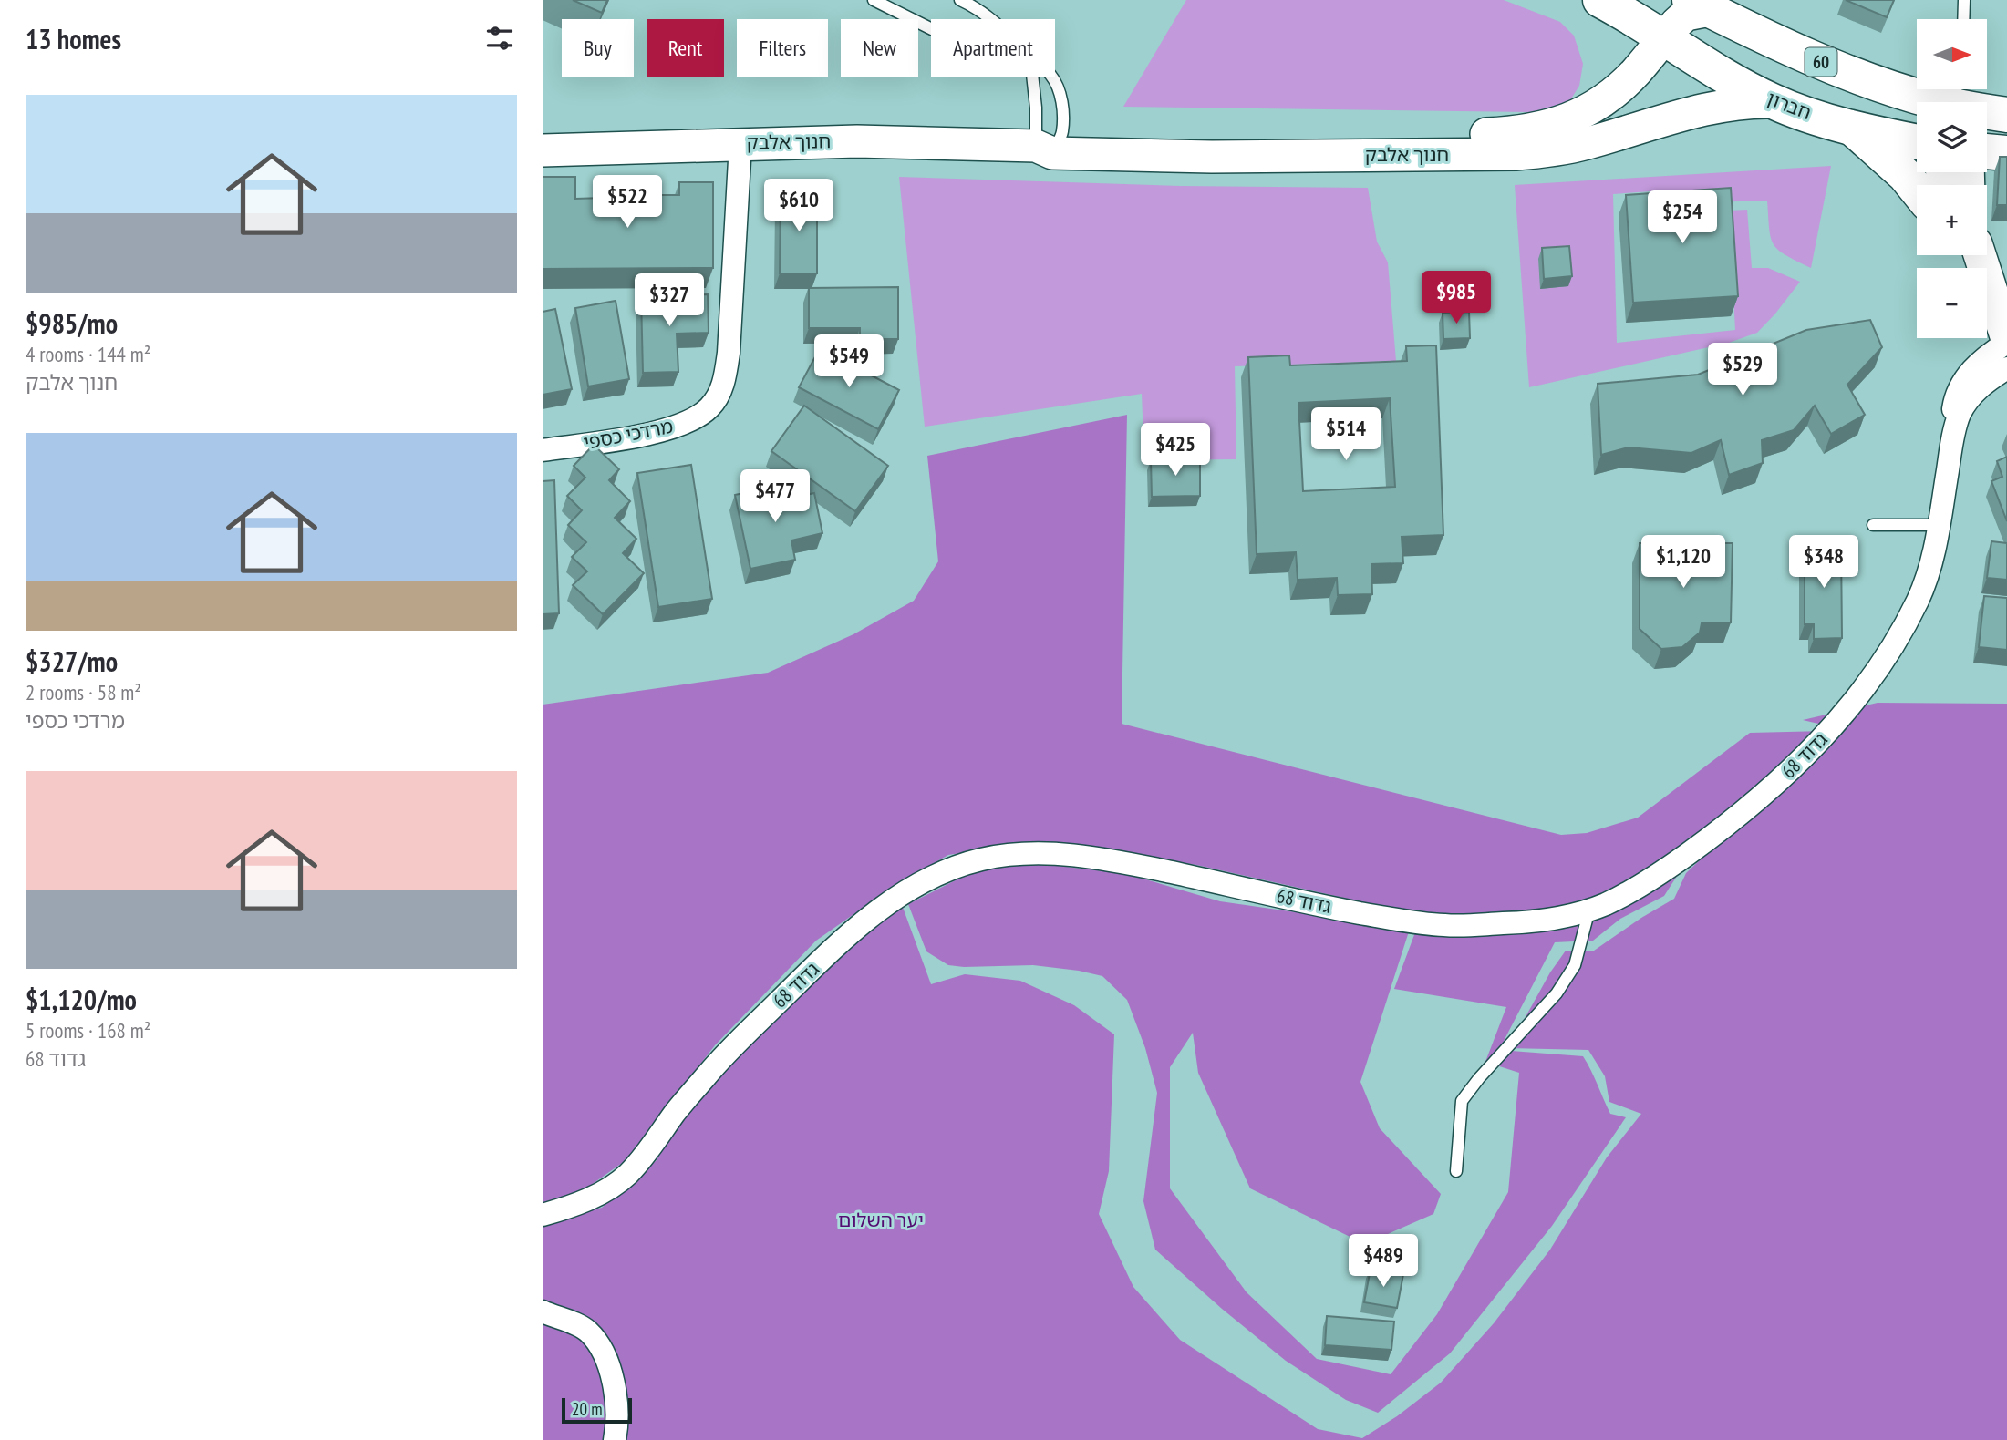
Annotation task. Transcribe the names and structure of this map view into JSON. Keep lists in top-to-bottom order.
{
  "streets": {
    "highway": ["60", "חברון"],
    "street": ["חנוך אלבק", "מרדכי כספי", "גדוד 68"]
  },
  "crossings": [
    ["60", "חנוך אלבק"],
    ["חברון", "חנוך אלבק"],
    ["חנוך אלבק", "מרדכי כספי"]
  ],
  "parks": ["יער השלום"],
  "scale_bar": "20 m",
  "north": "right",
  "page": {
    "heading": "13 homes",
    "map_buttons": ["+", "−"],
    "chip": [
      "Buy",
      "Rent",
      "Filters",
      "New",
      "Apartment"
    ],
    "list": [
      {
        "name": "$985/mo",
        "note": "4 rooms · 144 m² · חנוך אלבק"
      },
      {
        "name": "$327/mo",
        "note": "2 rooms · 58 m² · מרדכי כספי"
      },
      {
        "name": "$1,120/mo",
        "note": "5 rooms · 168 m² · גדוד 68"
      }
    ],
    "price": [
      "$522",
      "$610",
      "$254",
      "$985",
      "$327",
      "$549",
      "$529",
      "$514",
      "$425",
      "$477",
      "$1,120",
      "$348",
      "$489"
    ],
    "scale": "20 m"
  }
}
